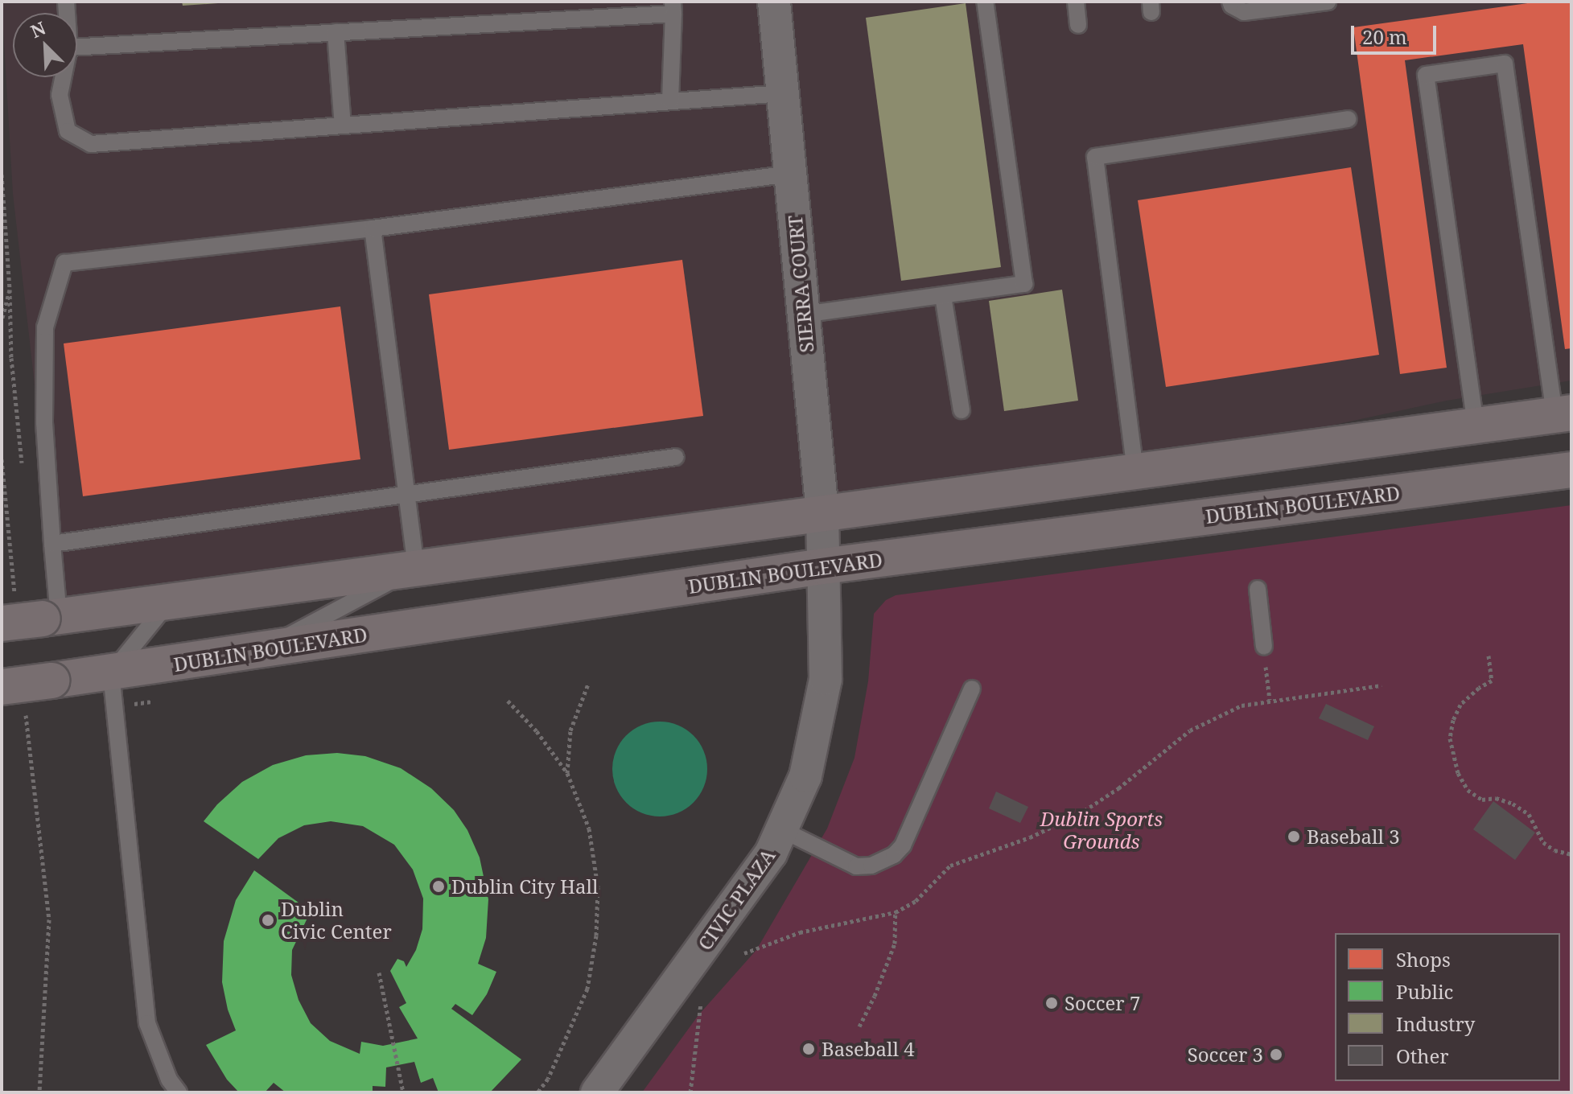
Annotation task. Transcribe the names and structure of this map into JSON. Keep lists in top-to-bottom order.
{
  "streets": {
    "main road": ["DUBLIN BOULEVARD"],
    "street": ["SIERRA COURT", "CIVIC PLAZA"]
  },
  "crossings": [
    ["SIERRA COURT", "DUBLIN BOULEVARD"],
    ["SIERRA COURT", "CIVIC PLAZA"],
    ["DUBLIN BOULEVARD", "CIVIC PLAZA"]
  ],
  "parks": ["Dublin Sports Grounds"],
  "places": [
    "Baseball 3",
    "Dublin City Hall",
    "Dublin Civic Center",
    "Soccer 7",
    "Baseball 4",
    "Soccer 3"
  ],
  "legend": [
    "Shops",
    "Public",
    "Industry",
    "Other"
  ],
  "scale_bar": "20 m",
  "north": "top left"
}
